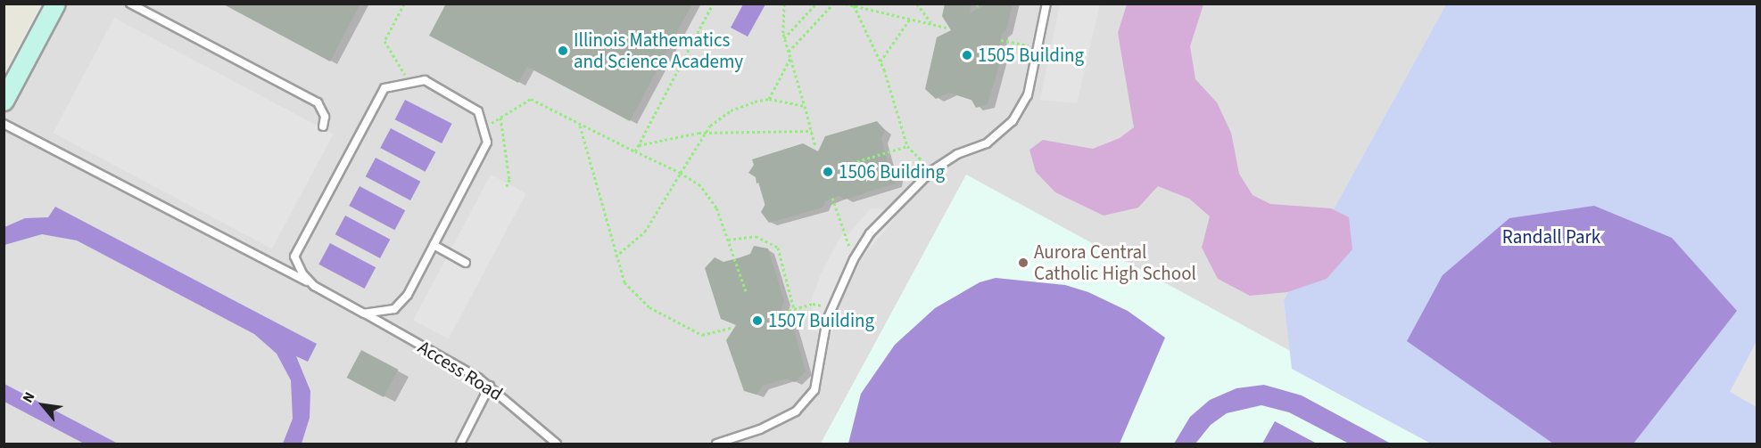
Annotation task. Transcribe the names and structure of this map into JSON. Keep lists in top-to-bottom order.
{
  "streets": {
    "lane": ["Access Road"]
  },
  "parks": ["Randall Park"],
  "places": [
    "Illinois Mathematics and Science Academy",
    "1505 Building",
    "1506 Building",
    "Aurora Central Catholic High School",
    "1507 Building"
  ],
  "north": "top left"
}
